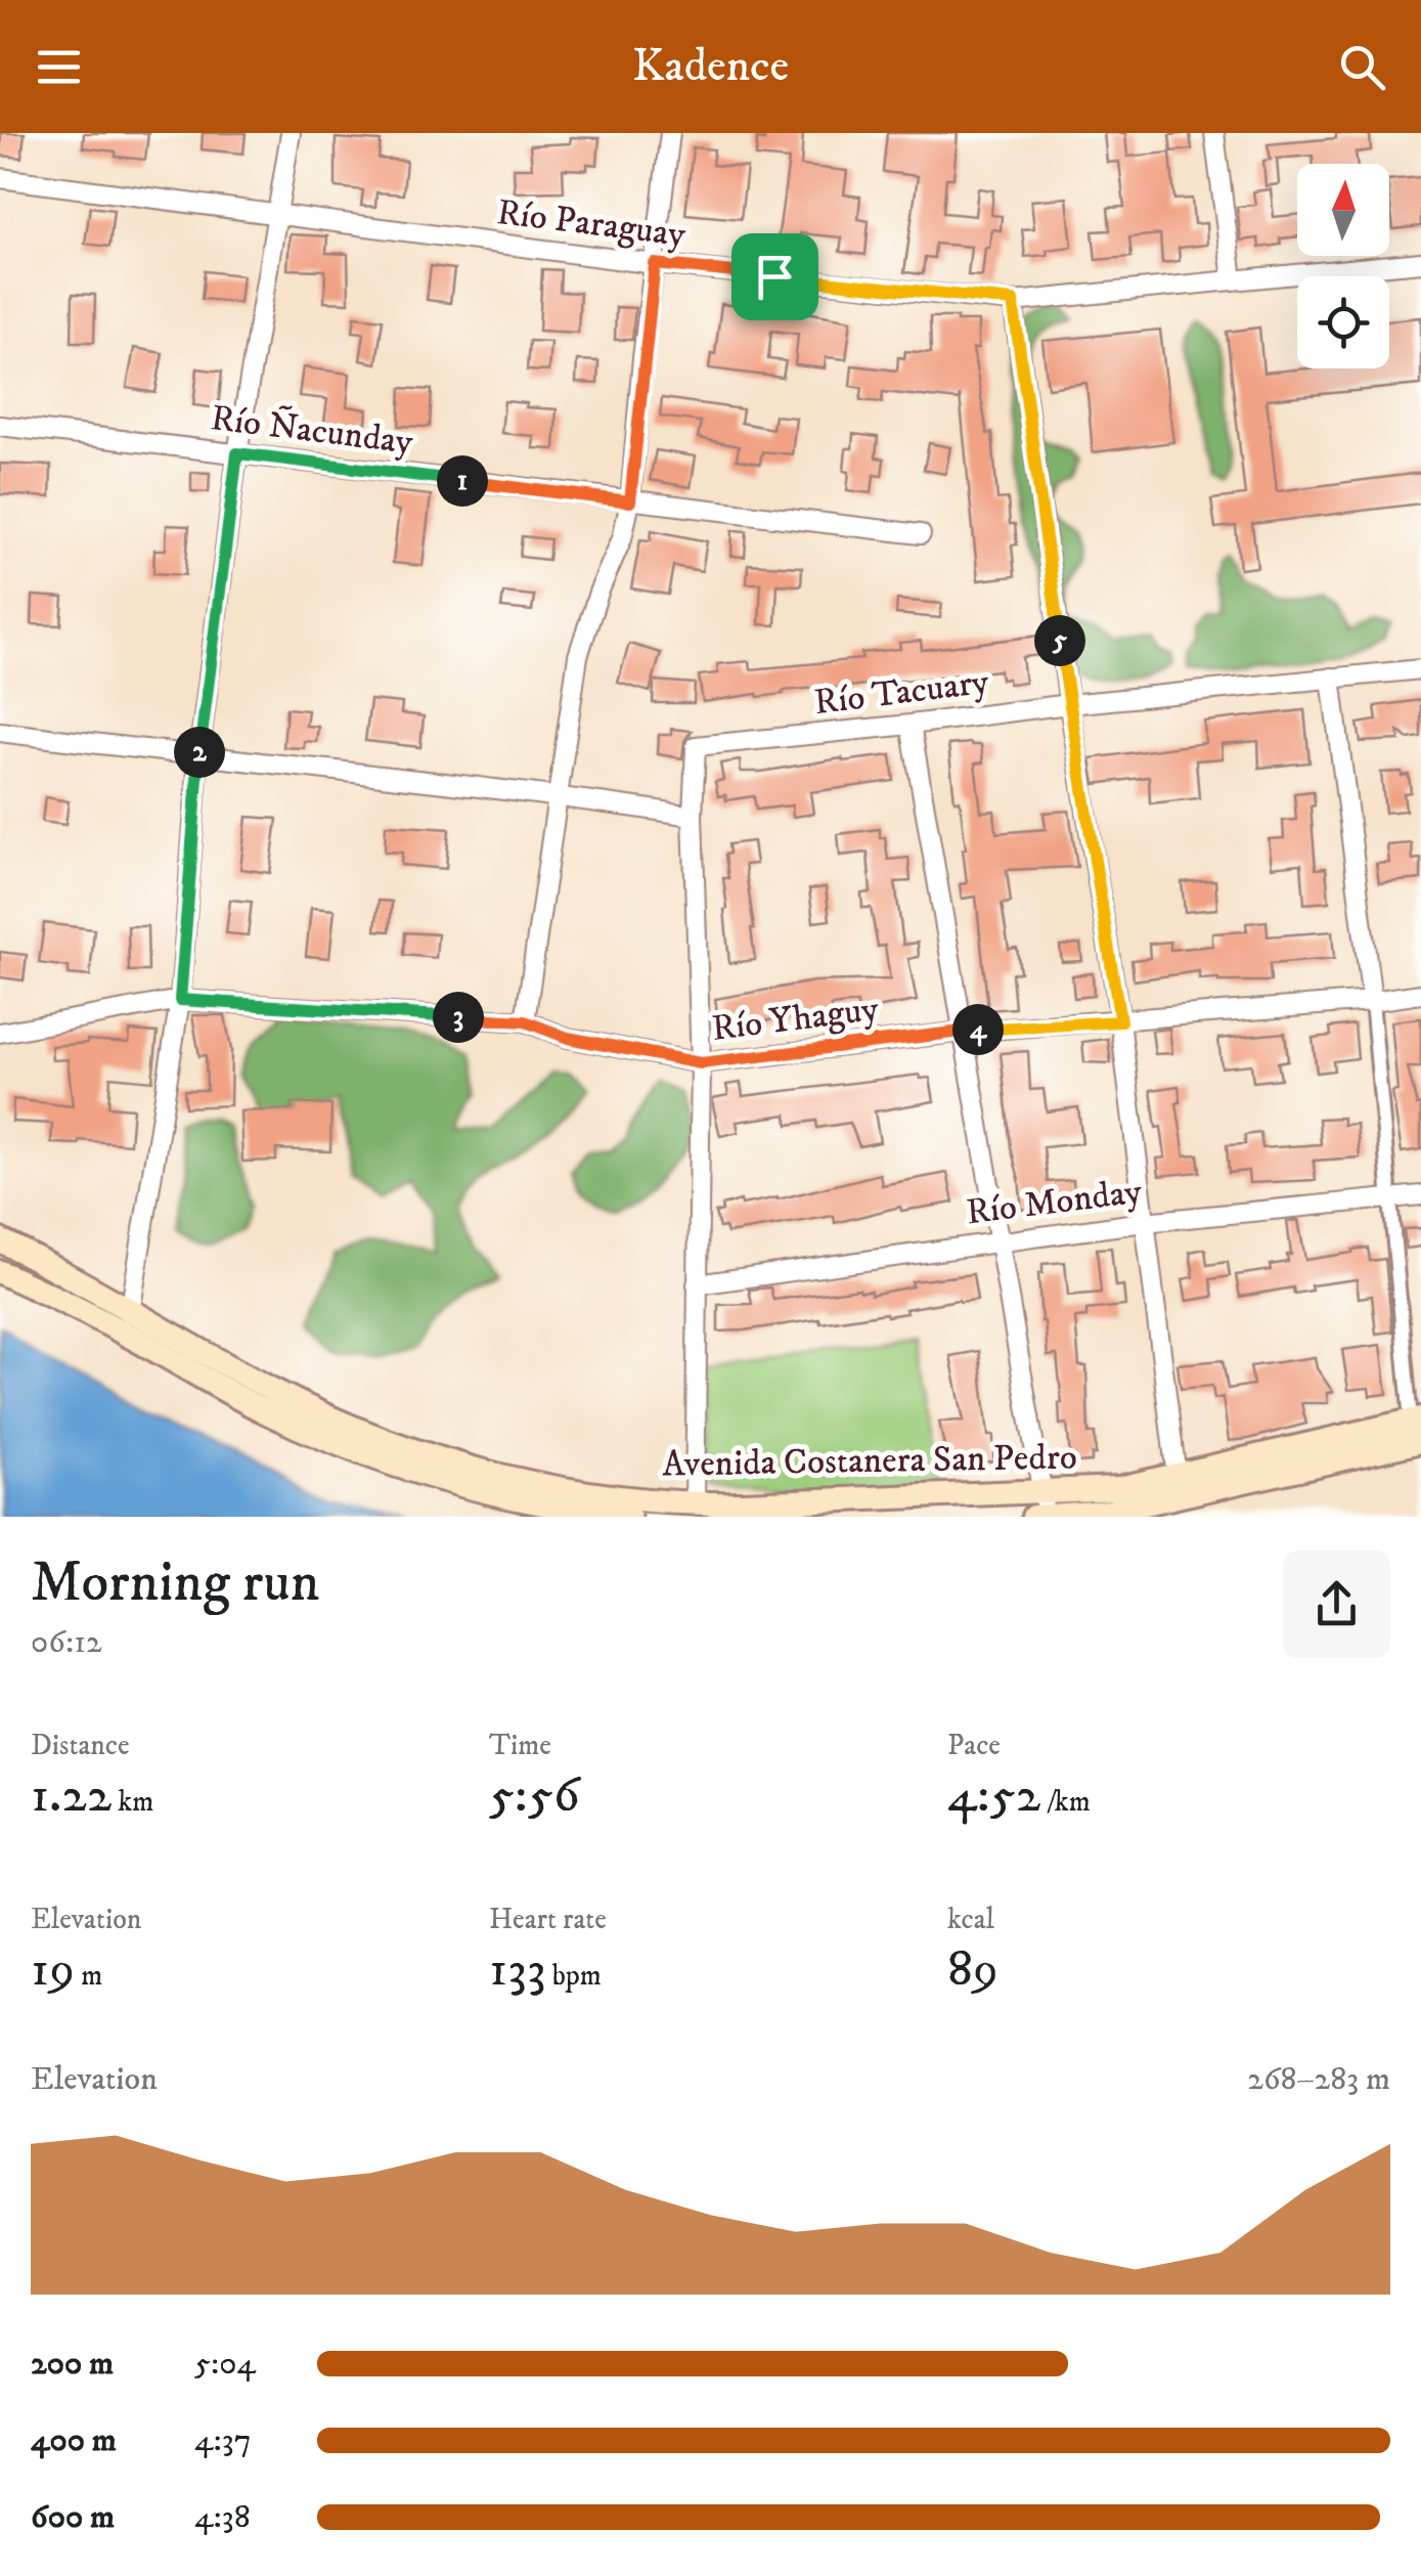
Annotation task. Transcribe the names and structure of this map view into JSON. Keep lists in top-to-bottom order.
{
  "streets": {
    "main road": ["Avenida Costanera San Pedro"],
    "street": [
      "Río Paraguay",
      "Río Ñacunday",
      "Río Tacuary",
      "Río Yhaguy",
      "Río Monday"
    ]
  },
  "north": "top",
  "page": {
    "header": "Kadence",
    "pins": [
      "1",
      "5",
      "2",
      "3",
      "4"
    ],
    "heading": ["Morning run", "06:12"],
    "stats": [
      ["Distance", "1.22 km"],
      ["Time", "5:56"],
      ["Pace", "4:52 /km"],
      ["Elevation", "19 m"],
      ["Heart rate", "133 bpm"],
      ["kcal", "89"]
    ],
    "chart": ["Elevation", "268–283 m"],
    "list": [
      {
        "name": "200 m",
        "note": "5:04"
      },
      {
        "name": "400 m",
        "note": "4:37"
      },
      {
        "name": "600 m",
        "note": "4:38"
      }
    ]
  }
}
